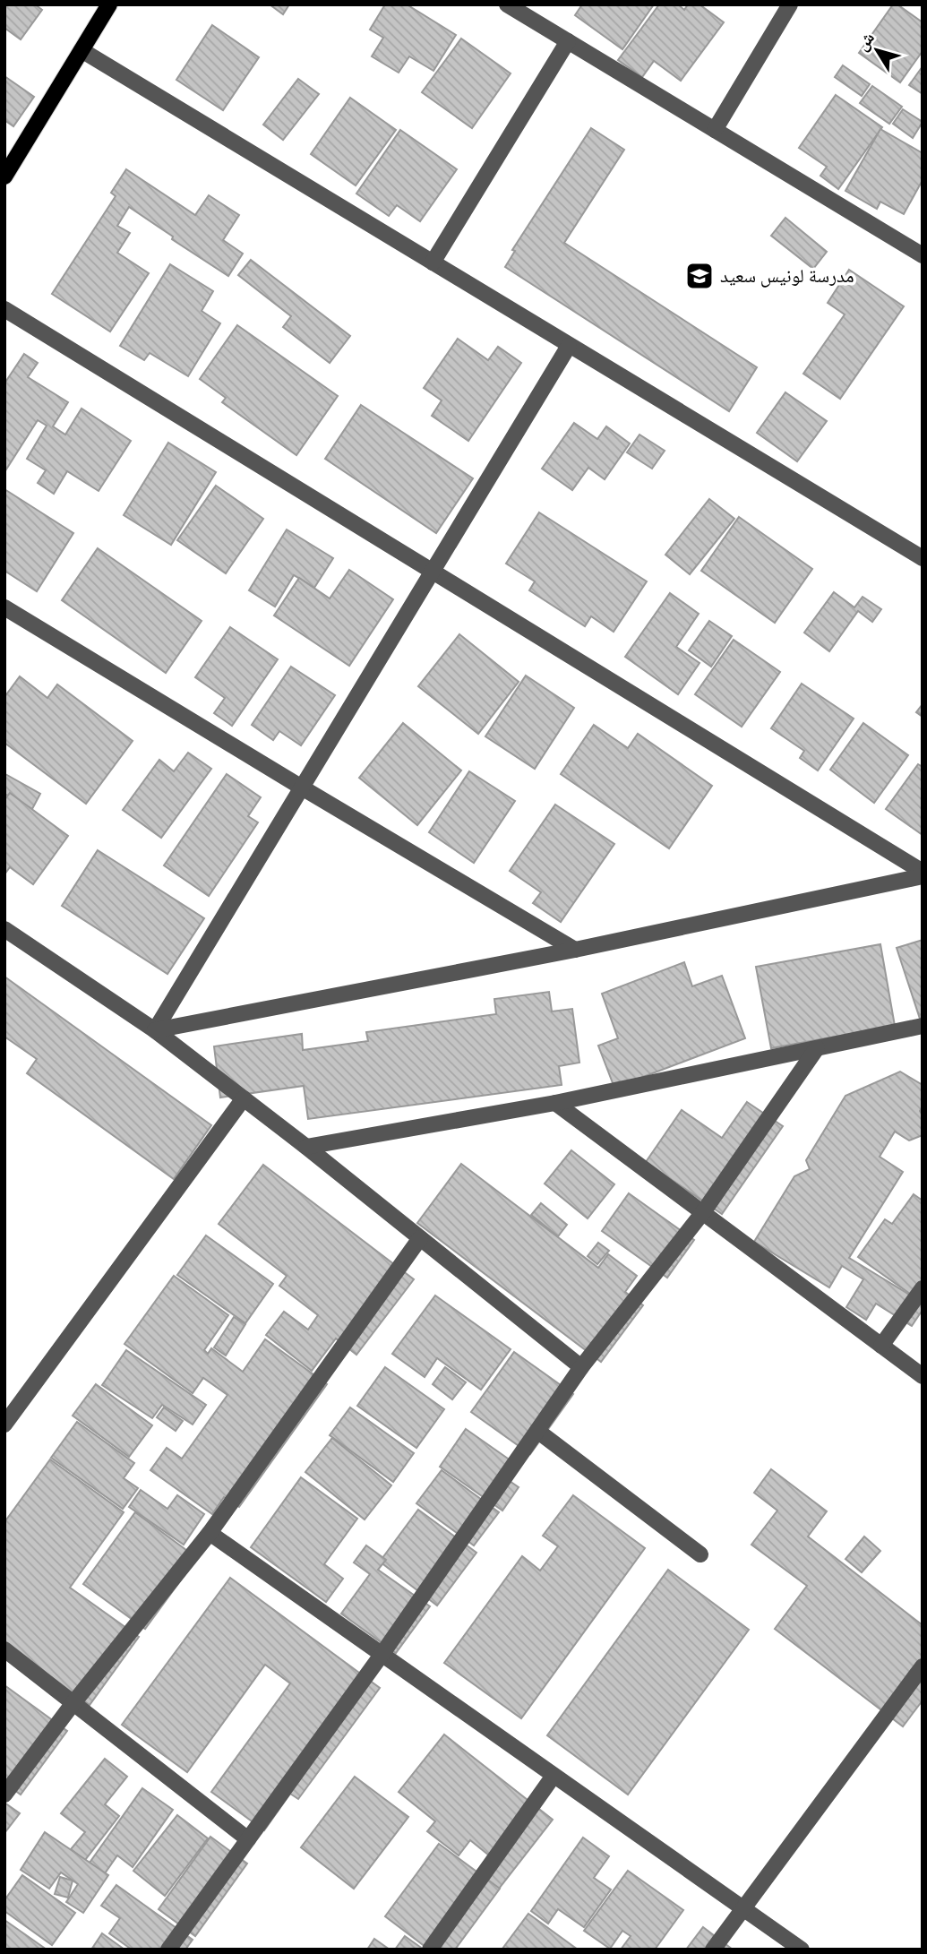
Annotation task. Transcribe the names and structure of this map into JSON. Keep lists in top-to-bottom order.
{
  "places": {
    "school or university": ["مدرسة لونيس سعيد"]
  },
  "north": "top left"
}
